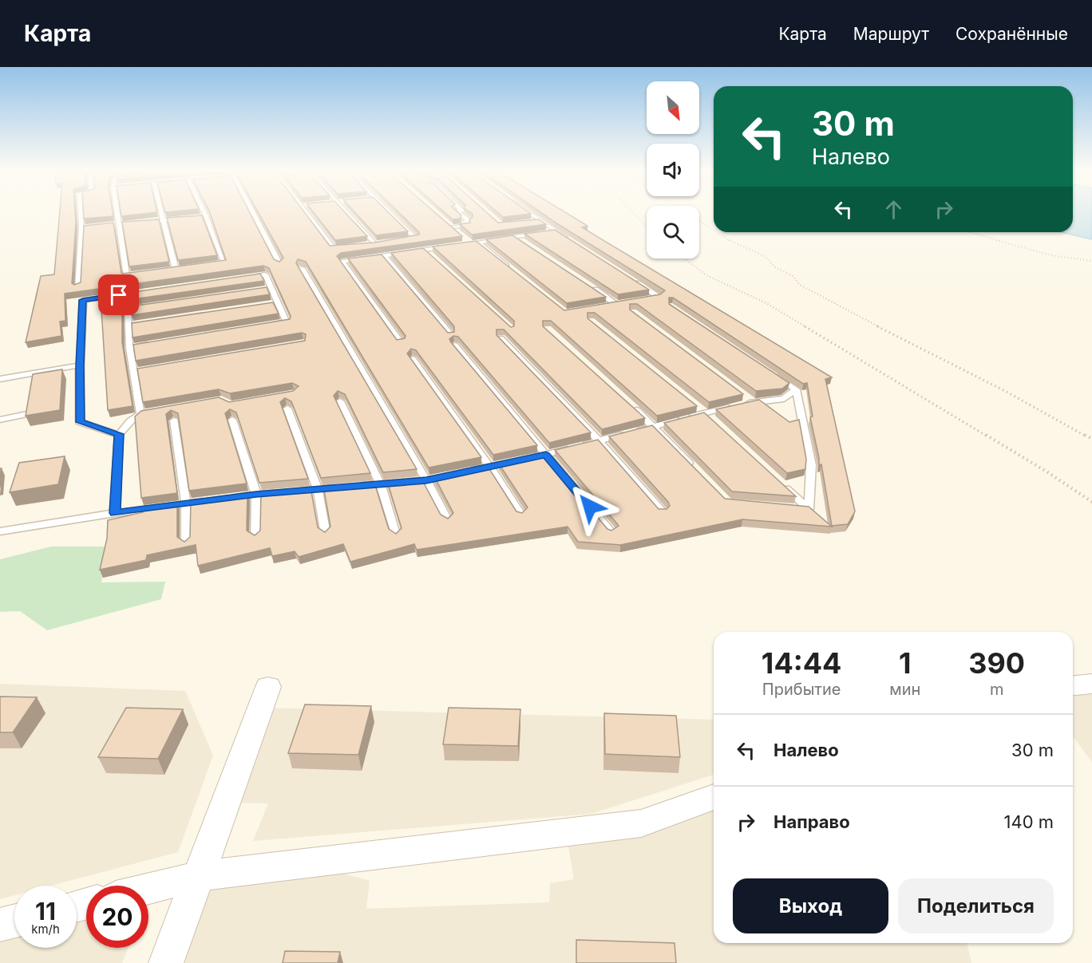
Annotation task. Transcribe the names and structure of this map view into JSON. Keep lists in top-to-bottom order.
{
  "north": "bottom right",
  "page": {
    "header": "Карта",
    "nav": ["Карта", "Маршрут", "Сохранённые"],
    "turn": ["30 m", "Налево"],
    "eta": [
      "14:44",
      "Прибытие",
      "1",
      "мин",
      "390",
      "m"
    ],
    "list": [
      {
        "name": "Налево",
        "value": "30 m"
      },
      {
        "name": "Направо",
        "value": "140 m"
      }
    ],
    "buttons": ["Выход", "Поделиться"],
    "speed": "11 km/h",
    "limit": "20"
  }
}
